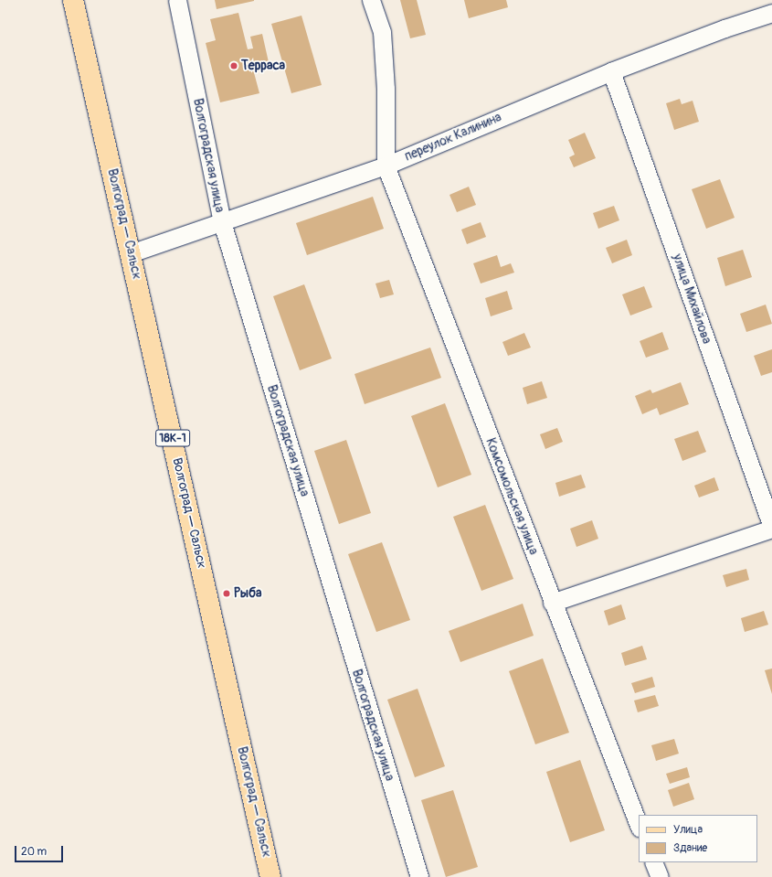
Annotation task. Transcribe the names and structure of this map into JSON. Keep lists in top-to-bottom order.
{
  "streets": {
    "main road": ["Волгоград — Сальск", "18К-1"],
    "street": [
      "переулок Калинина",
      "Волгоградская улица",
      "улица Михайлова",
      "Комсомольская улица"
    ]
  },
  "crossings": [
    ["переулок Калинина", "Волгоградская улица"],
    ["переулок Калинина", "Волгоград — Сальск"],
    ["переулок Калинина", "улица Михайлова"],
    ["переулок Калинина", "Комсомольская улица"]
  ],
  "places": ["Терраса", "Рыба"],
  "legend": ["Улица", "Здание"],
  "scale_bar": "20 m"
}
